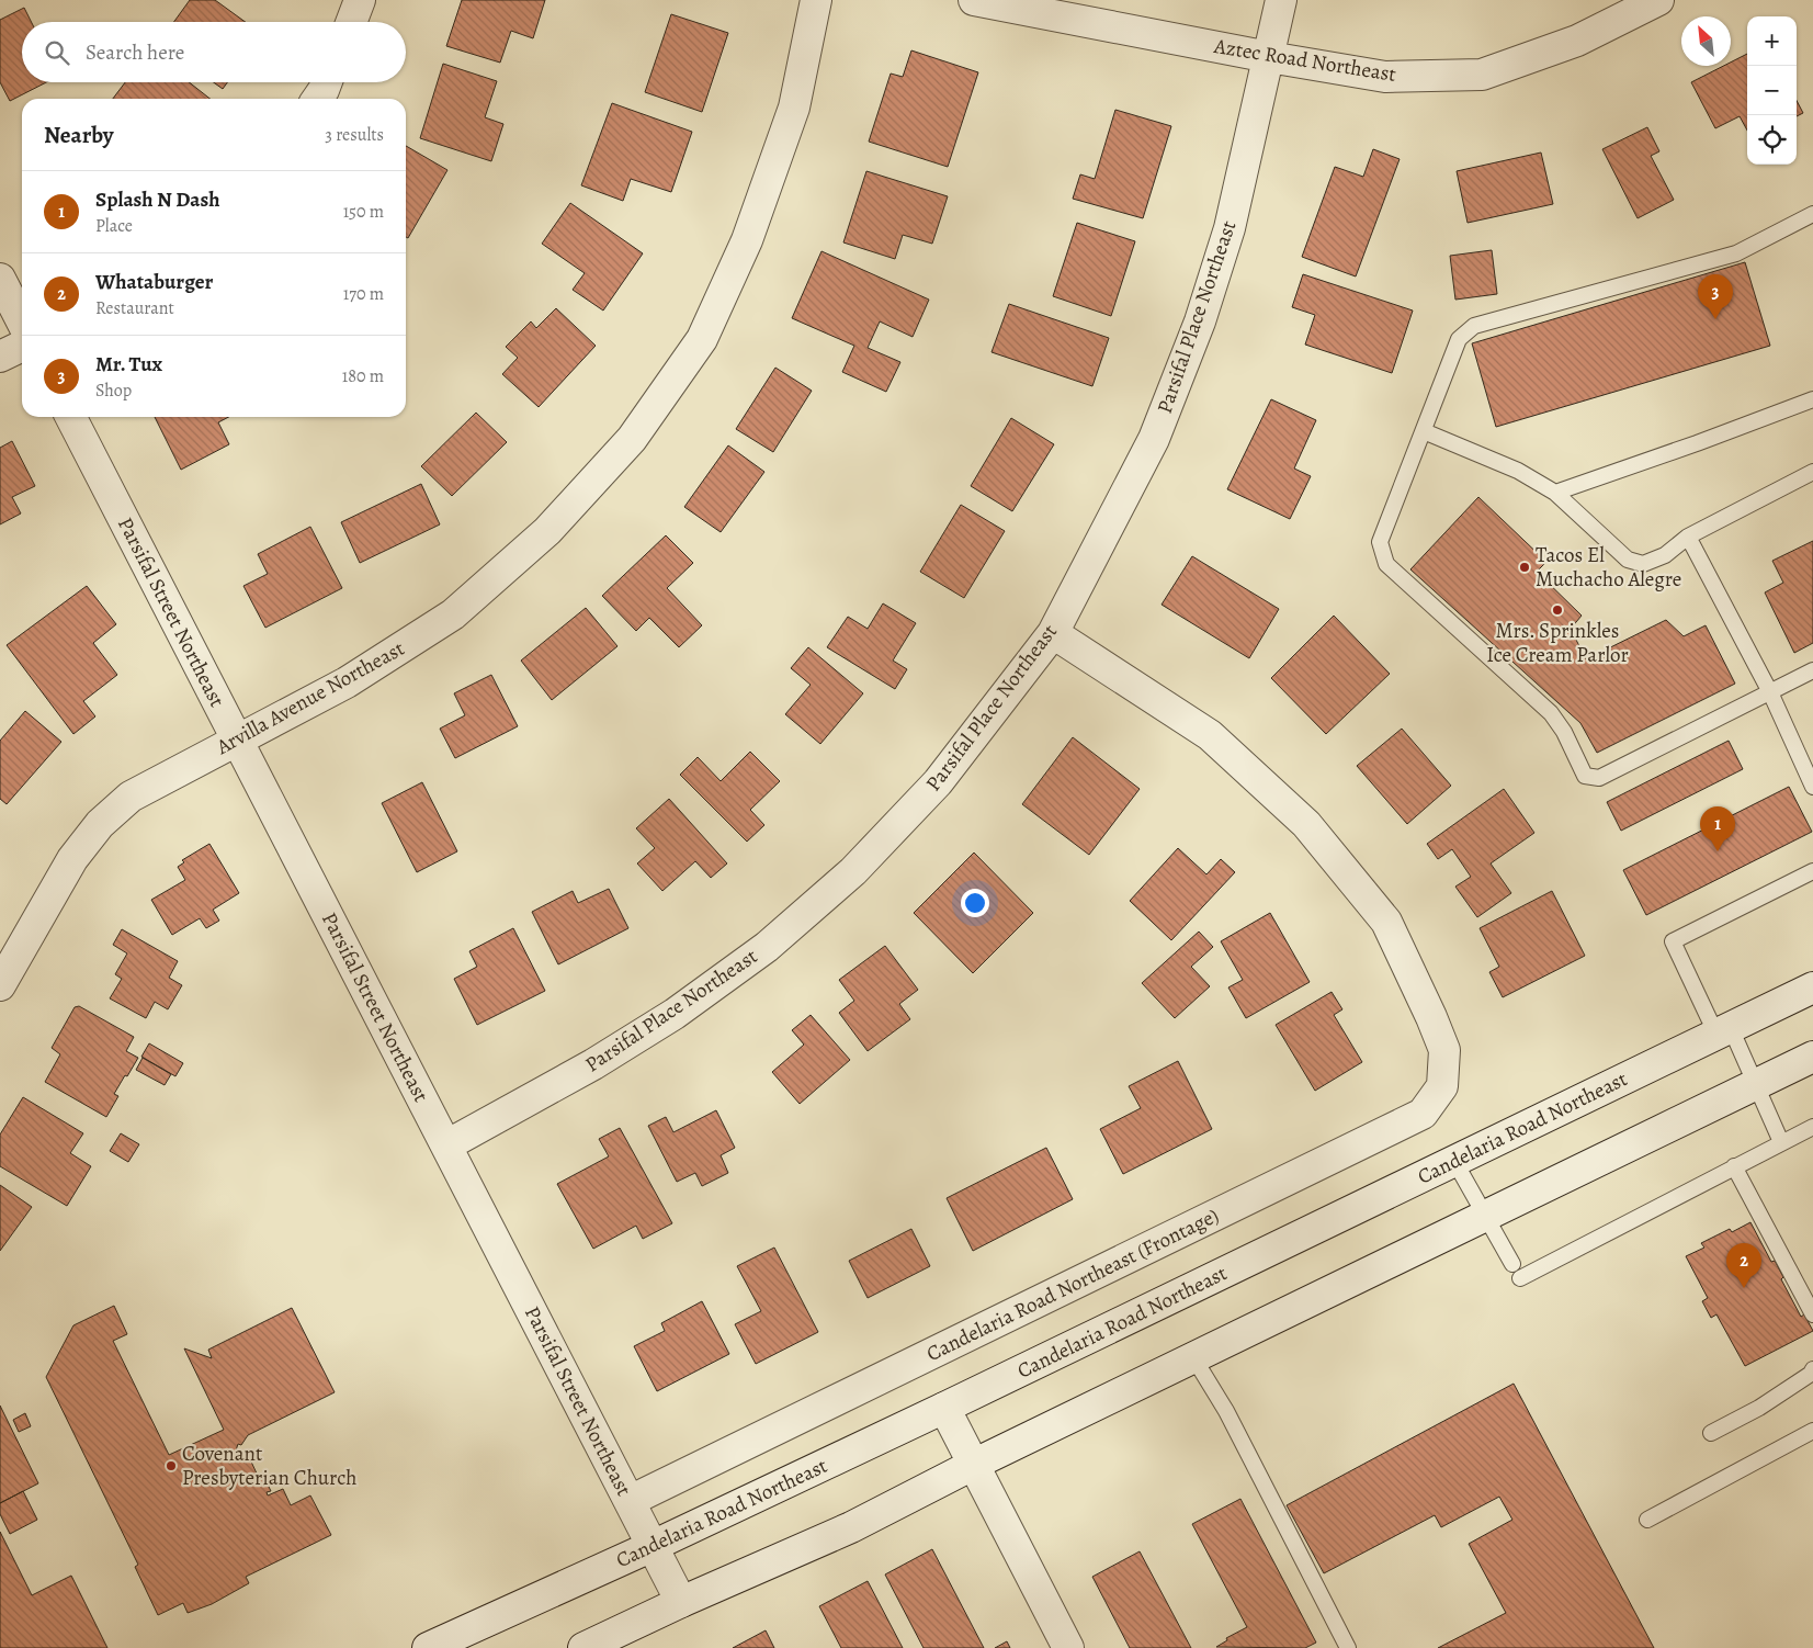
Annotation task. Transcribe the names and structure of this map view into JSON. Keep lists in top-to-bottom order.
{
  "streets": {
    "street": [
      "Aztec Road Northeast",
      "Parsifal Place Northeast",
      "Parsifal Street Northeast",
      "Arvilla Avenue Northeast",
      "Candelaria Road Northeast",
      "Candelaria Road Northeast (Frontage)"
    ]
  },
  "crossings": [
    ["Aztec Road Northeast", "Parsifal Place Northeast"],
    ["Parsifal Place Northeast", "Parsifal Street Northeast"],
    ["Parsifal Place Northeast", "Candelaria Road Northeast (Frontage)"],
    ["Parsifal Street Northeast", "Arvilla Avenue Northeast"],
    ["Parsifal Street Northeast", "Candelaria Road Northeast"],
    ["Parsifal Street Northeast", "Candelaria Road Northeast (Frontage)"]
  ],
  "places": ["Tacos El Muchacho Alegre", "Mrs. Sprinkles Ice Cream Parlor", "Covenant Presbyterian Church"],
  "north": "top left",
  "page": {
    "map_buttons": ["+", "−"],
    "search": "Search here",
    "heading": ["Nearby", "3 results"],
    "list": [
      {
        "mark": "1",
        "name": "Splash N Dash",
        "note": "Place",
        "value": "150 m"
      },
      {
        "mark": "2",
        "name": "Whataburger",
        "note": "Restaurant",
        "value": "170 m"
      },
      {
        "mark": "3",
        "name": "Mr. Tux",
        "note": "Shop",
        "value": "180 m"
      }
    ],
    "pins": ["3", "1", "2"]
  }
}
